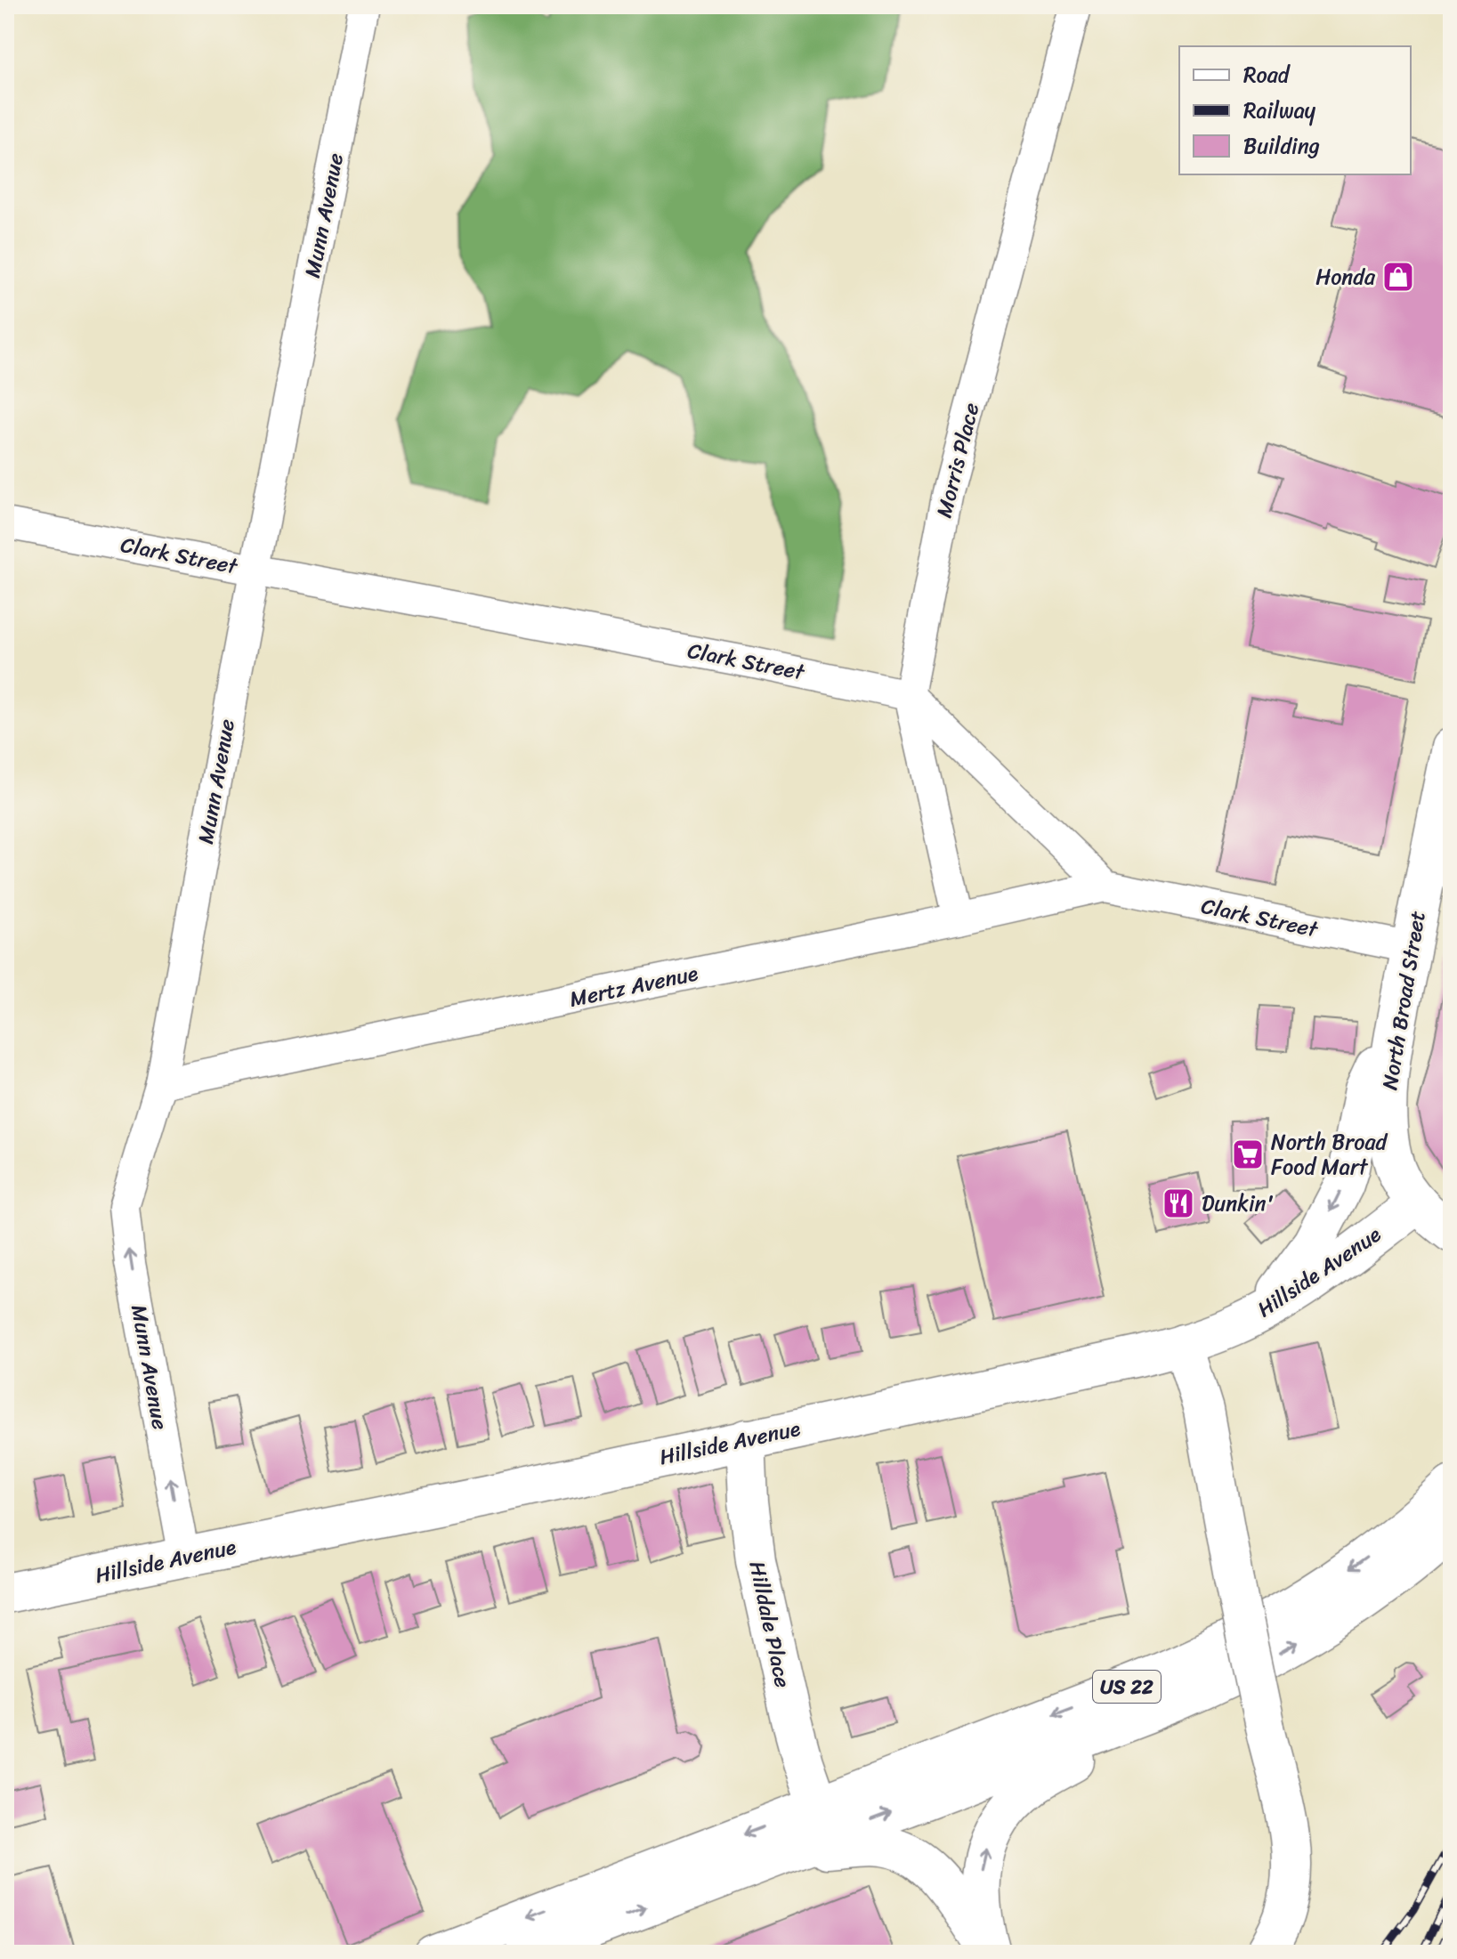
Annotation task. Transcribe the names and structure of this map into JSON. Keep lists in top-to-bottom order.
{
  "streets": {
    "main road": [
      "North Broad Street",
      "Hillside Avenue",
      "Hilldale Place",
      "US 22"
    ],
    "street": [
      "Munn Avenue",
      "Morris Place",
      "Clark Street",
      "Mertz Avenue"
    ]
  },
  "crossings": [
    ["Munn Avenue", "Clark Street"],
    ["Munn Avenue", "Mertz Avenue"],
    ["Munn Avenue", "Hillside Avenue"],
    ["Morris Place", "Clark Street"],
    ["Morris Place", "Mertz Avenue"],
    ["Clark Street", "Mertz Avenue"],
    ["Clark Street", "North Broad Street"],
    ["North Broad Street", "Hillside Avenue"],
    ["Hillside Avenue", "Hilldale Place"],
    ["Hilldale Place", "US 22"]
  ],
  "places": {
    "shop": ["Honda"],
    "supermarket": ["North Broad Food Mart"],
    "restaurant": ["Dunkin'"]
  },
  "legend": ["Road", "Railway", "Building"]
}
